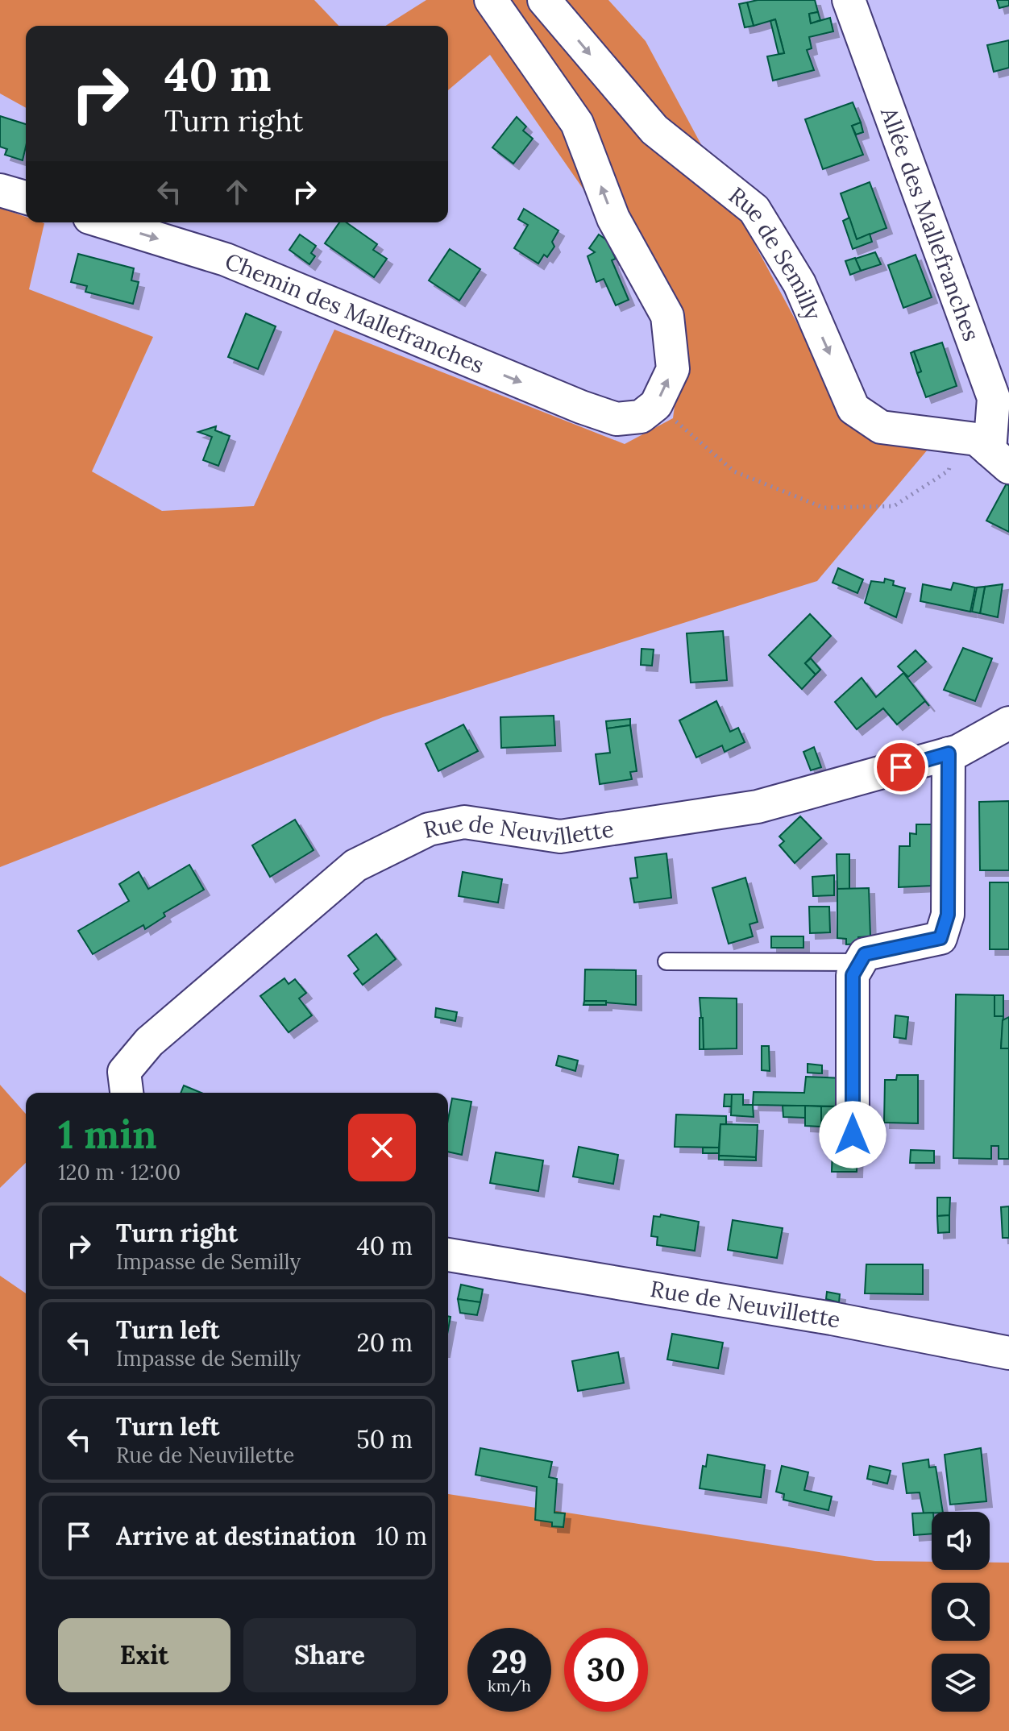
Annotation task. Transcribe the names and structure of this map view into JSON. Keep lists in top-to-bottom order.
{
  "streets": {
    "street": [
      "Allée des Mallefranches",
      "Rue de Semilly",
      "Chemin des Mallefranches",
      "Rue de Neuvillette"
    ]
  },
  "crossings": [
    ["Allée des Mallefranches", "Rue de Semilly"]
  ],
  "one_way": ["Rue de Semilly", "Chemin des Mallefranches"],
  "page": {
    "turn": ["40 m", "Turn right"],
    "heading": ["1 min", "120 m · 12:00"],
    "list": [
      {
        "name": "Turn right",
        "note": "Impasse de Semilly",
        "value": "40 m"
      },
      {
        "name": "Turn left",
        "note": "Impasse de Semilly",
        "value": "20 m"
      },
      {
        "name": "Turn left",
        "note": "Rue de Neuvillette",
        "value": "50 m"
      },
      {
        "name": "Arrive at destination",
        "value": "10 m"
      }
    ],
    "buttons": ["Exit", "Share"],
    "speed": "29 km/h",
    "limit": "30"
  }
}
